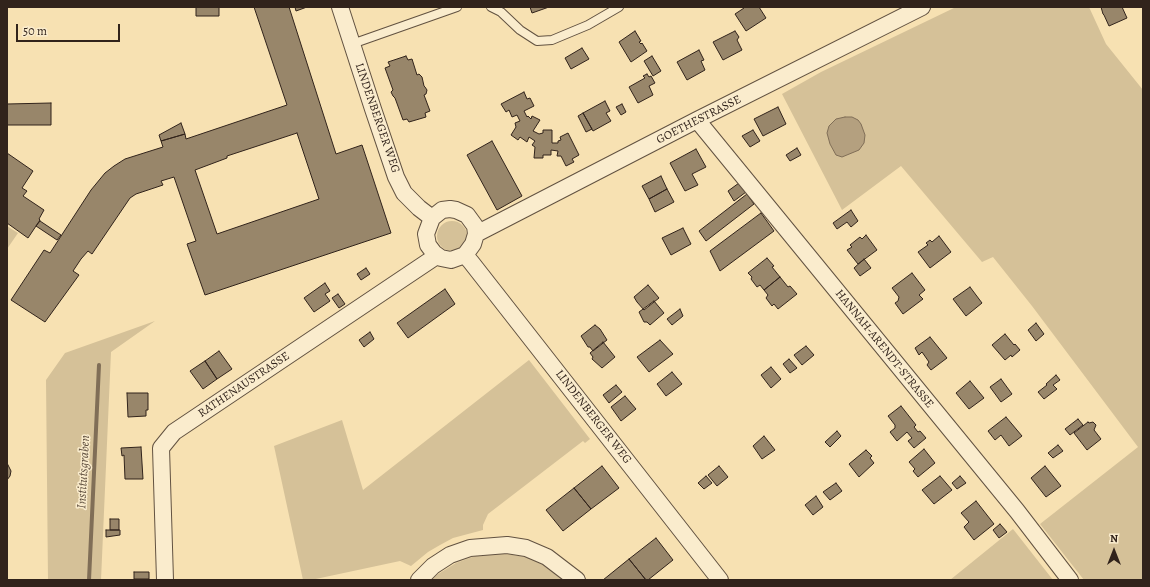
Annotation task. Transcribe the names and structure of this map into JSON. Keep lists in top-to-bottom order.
{
  "streets": {
    "street": [
      "LINDENBERGER WEG",
      "GOETHESTRASSE",
      "HANNAH-ARENDT-STRASSE",
      "RATHENAUSTRASSE"
    ]
  },
  "crossings": [
    ["LINDENBERGER WEG", "GOETHESTRASSE"],
    ["LINDENBERGER WEG", "RATHENAUSTRASSE"],
    ["GOETHESTRASSE", "HANNAH-ARENDT-STRASSE"],
    ["GOETHESTRASSE", "RATHENAUSTRASSE"]
  ],
  "water": ["Institutsgraben"],
  "scale_bar": "50 m",
  "north": "top"
}
